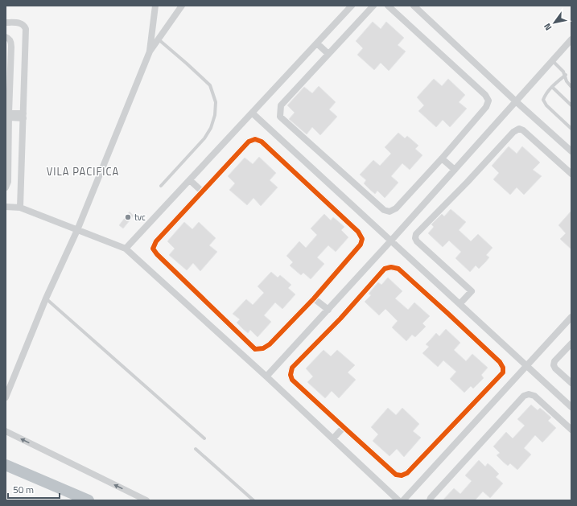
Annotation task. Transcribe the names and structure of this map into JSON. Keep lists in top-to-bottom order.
{
  "districts": ["VILA PACIFICA"],
  "places": ["tvc"],
  "scale_bar": "50 m",
  "north": "bottom left"
}
